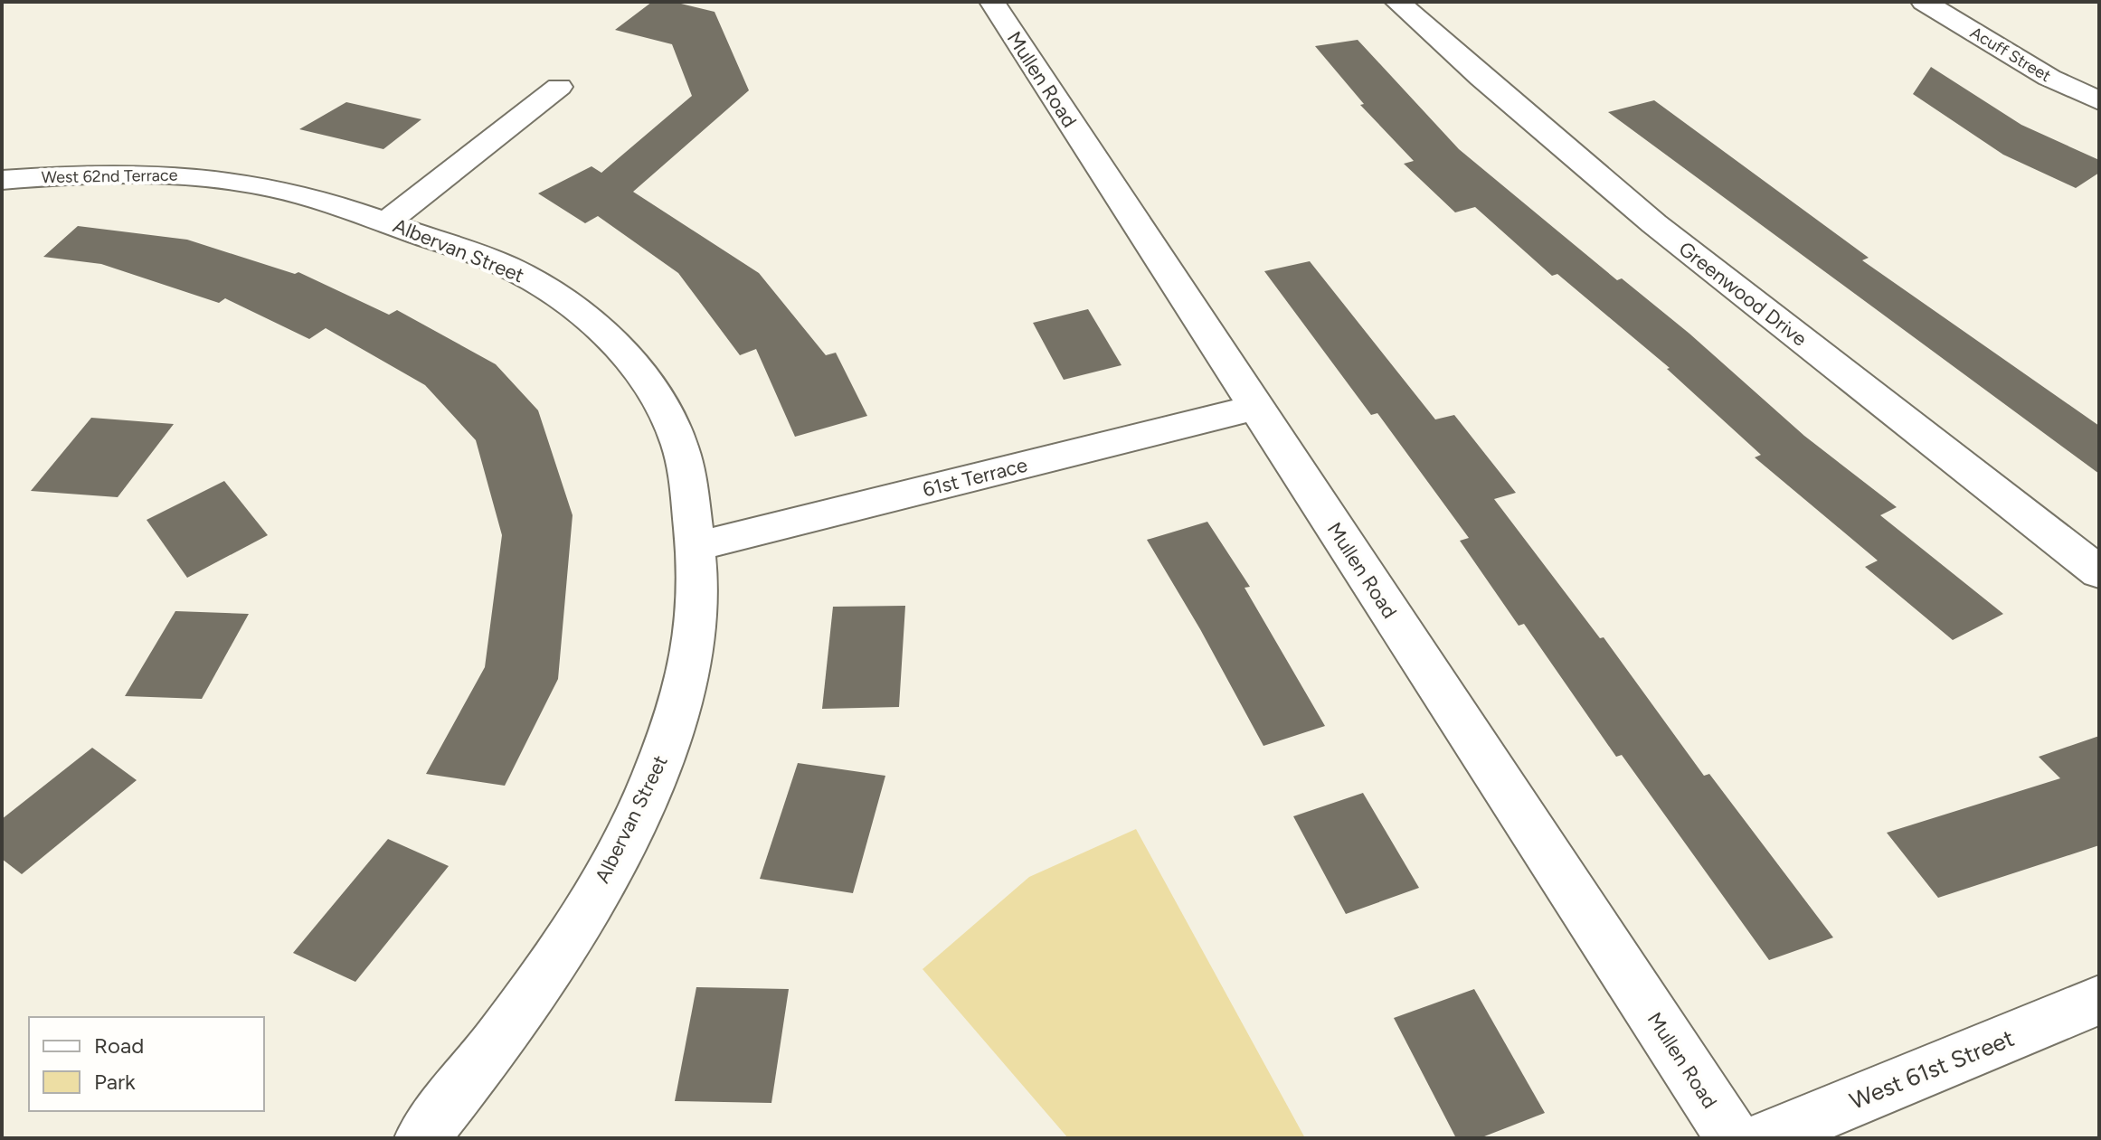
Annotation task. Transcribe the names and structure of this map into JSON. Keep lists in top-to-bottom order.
{
  "streets": {
    "street": [
      "Acuff Street",
      "Mullen Road",
      "West 62nd Terrace",
      "Albervan Street",
      "Greenwood Drive",
      "61st Terrace",
      "West 61st Street"
    ]
  },
  "crossings": [
    ["Mullen Road", "61st Terrace"],
    ["West 62nd Terrace", "Albervan Street"],
    ["Albervan Street", "61st Terrace"]
  ],
  "legend": ["Road", "Park"]
}
